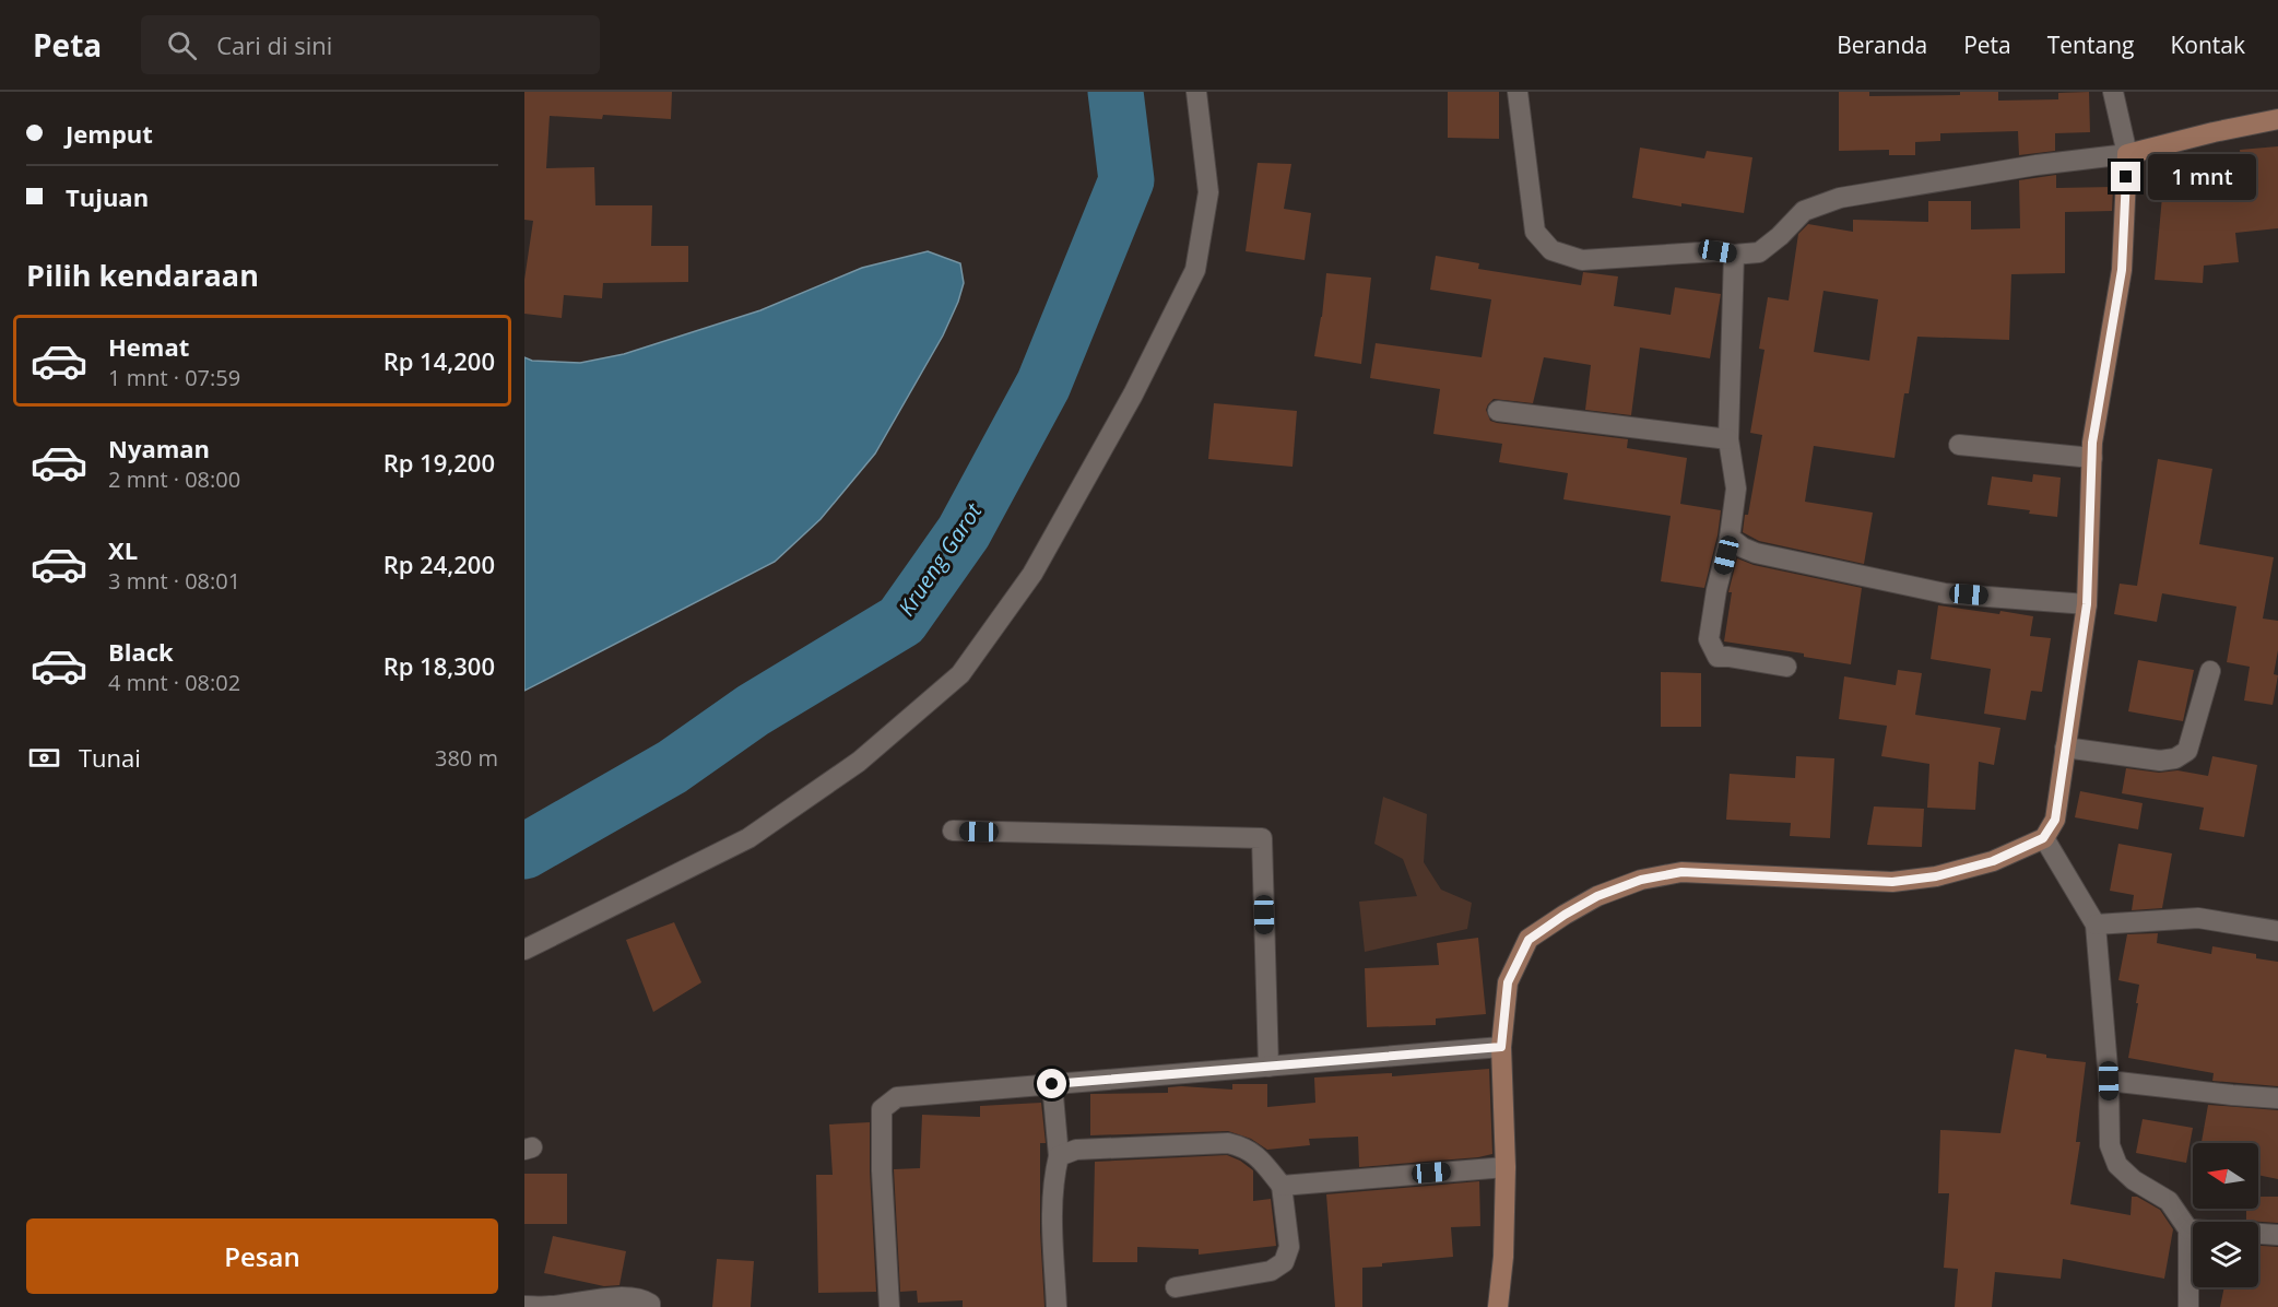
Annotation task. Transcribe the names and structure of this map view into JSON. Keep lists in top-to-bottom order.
{
  "water": ["Krueng Garot"],
  "north": "left",
  "page": {
    "header": "Peta",
    "search": "Cari di sini",
    "nav": [
      "Beranda",
      "Peta",
      "Tentang",
      "Kontak"
    ],
    "banner": ["Jemput", "Tujuan"],
    "bubble": "1 mnt",
    "heading": "Pilih kendaraan",
    "list": [
      {
        "name": "Hemat",
        "note": "1 mnt · 07:59",
        "value": "Rp 14,200"
      },
      {
        "name": "Nyaman",
        "note": "2 mnt · 08:00",
        "value": "Rp 19,200"
      },
      {
        "name": "XL",
        "note": "3 mnt · 08:01",
        "value": "Rp 24,200"
      },
      {
        "name": "Black",
        "note": "4 mnt · 08:02",
        "value": "Rp 18,300"
      }
    ],
    "pay": ["Tunai", "380 m"],
    "buttons": "Pesan"
  }
}
